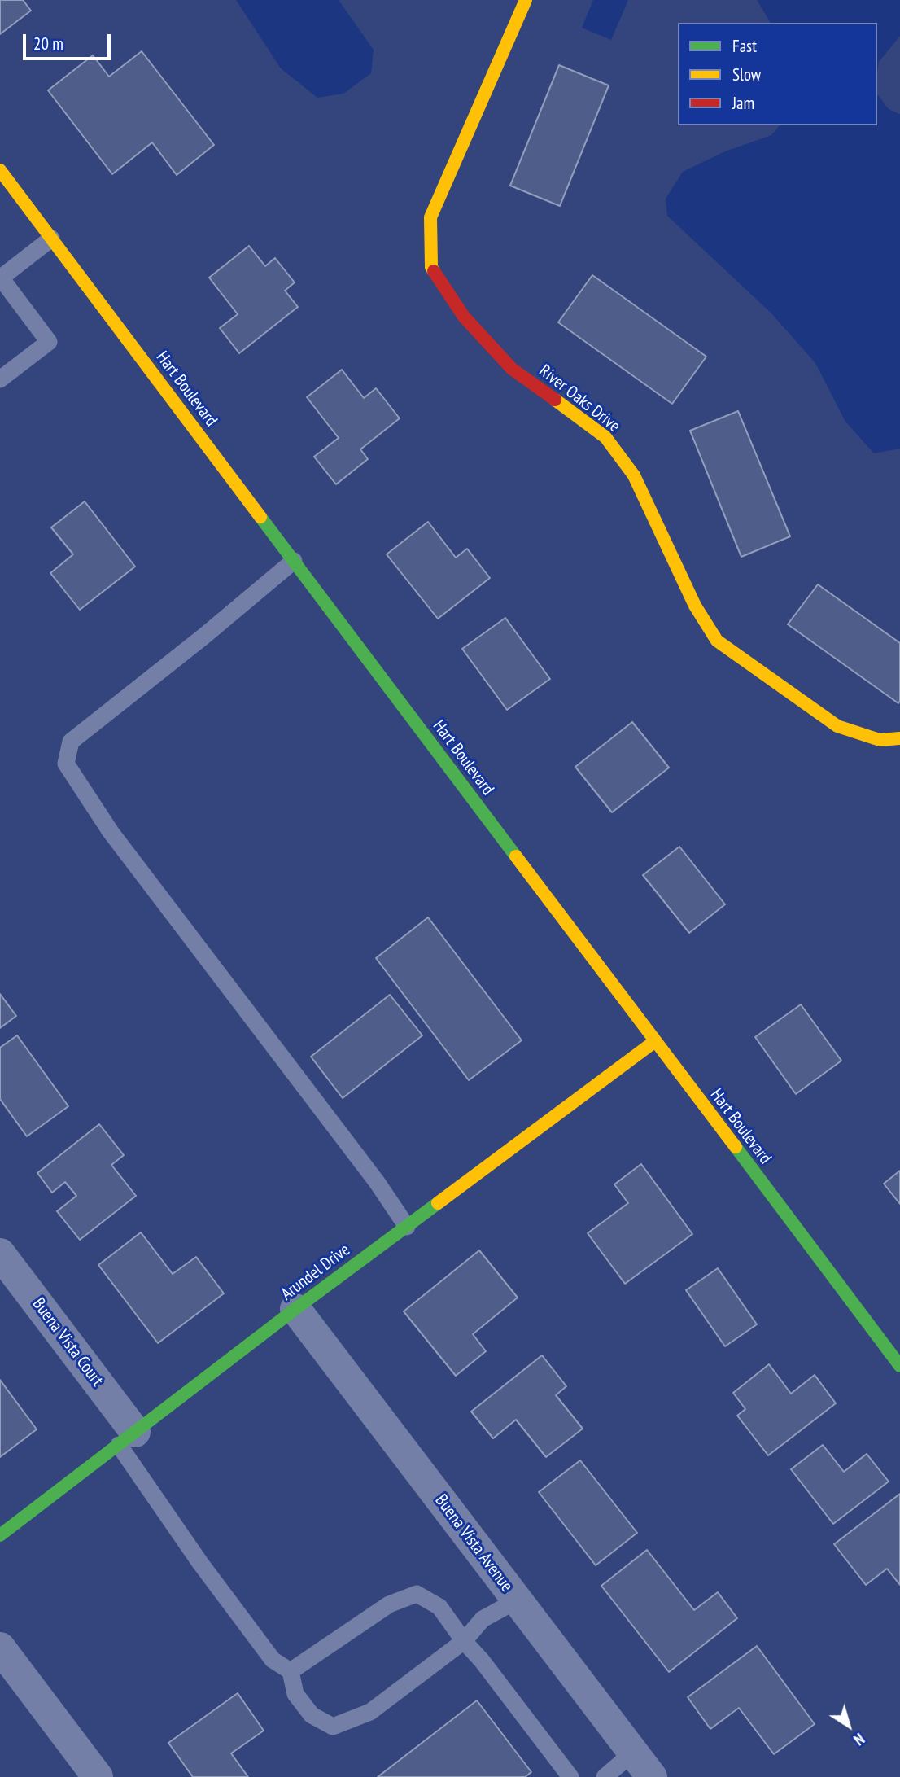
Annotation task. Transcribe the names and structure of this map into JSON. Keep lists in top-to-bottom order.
{
  "streets": {
    "street": [
      "Hart Boulevard",
      "River Oaks Drive",
      "Arundel Drive",
      "Buena Vista Court",
      "Buena Vista Avenue"
    ]
  },
  "crossings": [
    ["Hart Boulevard", "Arundel Drive"],
    ["Arundel Drive", "Buena Vista Court"],
    ["Arundel Drive", "Buena Vista Avenue"]
  ],
  "legend": ["Fast", "Slow", "Jam"],
  "scale_bar": "20 m",
  "north": "bottom right"
}
